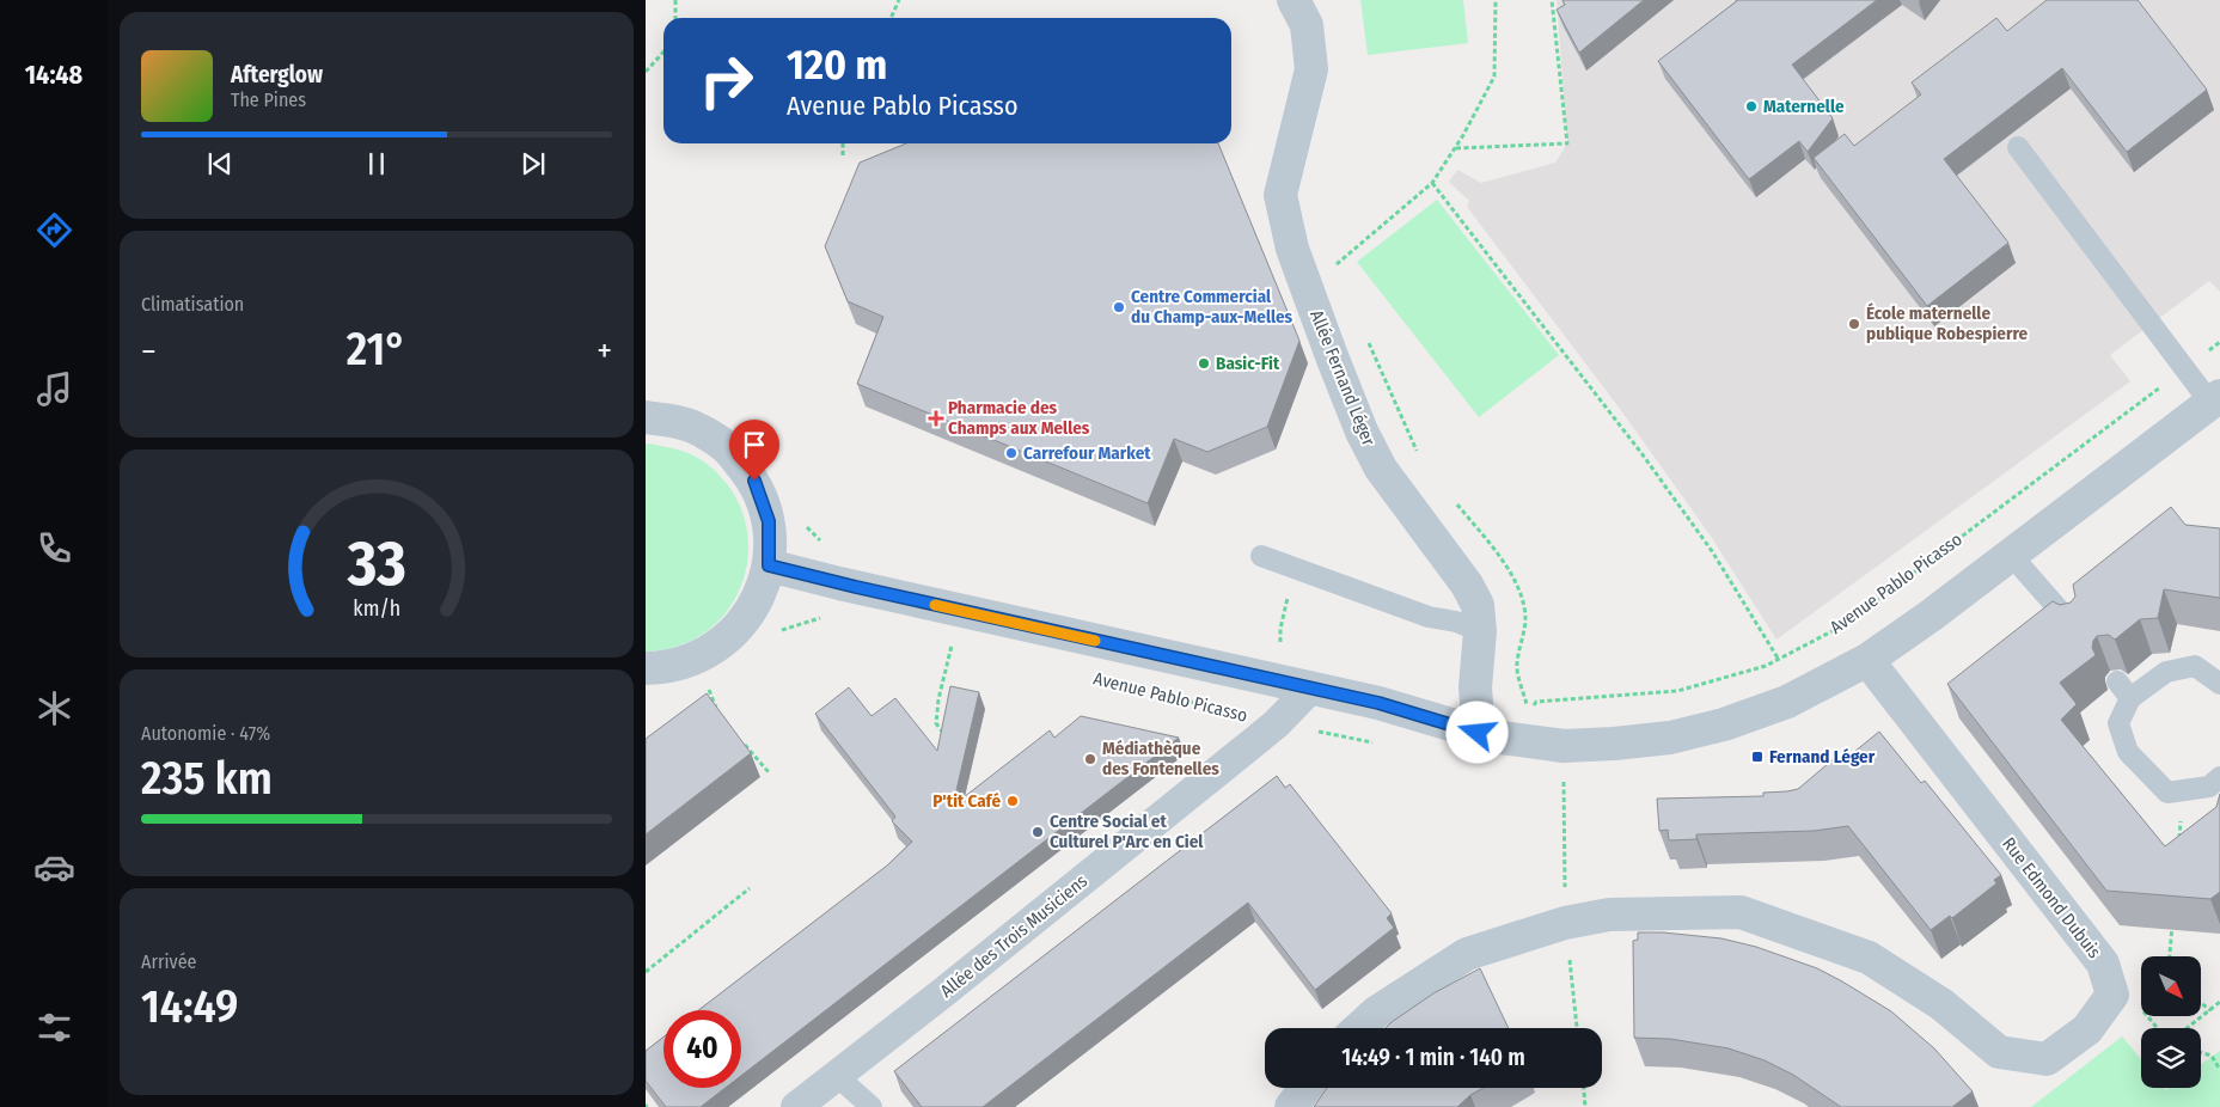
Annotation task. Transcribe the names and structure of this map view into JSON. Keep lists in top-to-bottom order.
{
  "streets": {
    "street": [
      "Allée Fernand Léger",
      "Avenue Pablo Picasso",
      "Rue Edmond Dubuis",
      "Allée des Trois Musiciens"
    ]
  },
  "crossings": [
    ["Allée Fernand Léger", "Avenue Pablo Picasso"],
    ["Avenue Pablo Picasso", "Rue Edmond Dubuis"],
    ["Avenue Pablo Picasso", "Allée des Trois Musiciens"]
  ],
  "places": {
    "other": [
      "Maternelle",
      "Centre Commercial du Champ-aux-Melles",
      "École maternelle publique Robespierre",
      "Basic-Fit",
      "Carrefour Market",
      "Médiathèque des Fontenelles",
      "P'tit Café",
      "Centre Social et Culturel P'Arc en Ciel"
    ],
    "health": ["Pharmacie des Champs aux Melles"],
    "transit": ["Fernand Léger"]
  },
  "north": "bottom right",
  "page": {
    "tabs": "14:48",
    "turn": ["120 m", "Avenue Pablo Picasso"],
    "song": ["Afterglow", "The Pines"],
    "tile": [
      "Climatisation",
      ["Autonomie · 47%", "235 km"],
      ["Arrivée", "14:49"]
    ],
    "heat": ["−", "21°", "+"],
    "limit": "40",
    "trip": "14:49 · 1 min · 140 m",
    "gauge": ["33", "km/h"]
  }
}
